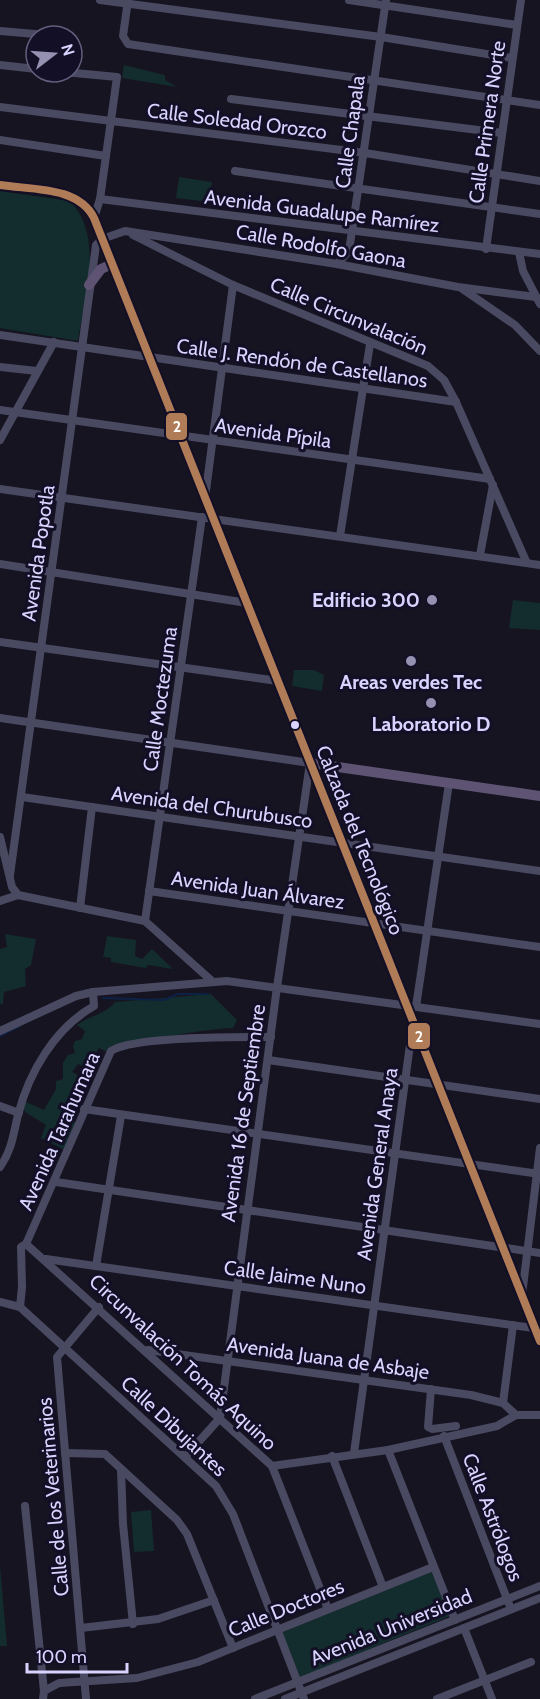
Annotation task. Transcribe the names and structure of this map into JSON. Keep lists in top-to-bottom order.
{
  "streets": {
    "main road": ["Calzada del Tecnológico"],
    "street": [
      "Calle Soledad Orozco",
      "Calle Primera Norte",
      "Calle Chapala",
      "Avenida Guadalupe Ramírez",
      "Calle Rodolfo Gaona",
      "Calle Circunvalación",
      "Calle J. Rendón de Castellanos",
      "Avenida Pípila",
      "Avenida Popotla",
      "Calle Moctezuma",
      "Avenida del Churubusco",
      "Avenida Juan Álvarez",
      "Avenida 16 de Septiembre",
      "Avenida Tarahumara",
      "Avenida General Anaya",
      "Calle Jaime Nuno",
      "Avenida Juana de Asbaje",
      "Circunvalación Tomás Aquino",
      "Calle Dibujantes",
      "Calle de los Veterinarios",
      "Calle Astrólogos",
      "Calle Doctores",
      "Avenida Universidad"
    ]
  },
  "crossings": [
    ["Calle Soledad Orozco", "Calle Primera Norte"],
    ["Calle Soledad Orozco", "Calle Chapala"],
    ["Calle Primera Norte", "Avenida Guadalupe Ramírez"],
    ["Calle Chapala", "Avenida Guadalupe Ramírez"],
    ["Calle Chapala", "Calle Rodolfo Gaona"],
    ["Calle Rodolfo Gaona", "Calle Circunvalación"],
    ["Calle Rodolfo Gaona", "Avenida Popotla"],
    ["Calle Rodolfo Gaona", "Calzada del Tecnológico"],
    ["Calle Circunvalación", "Calle J. Rendón de Castellanos"],
    ["Calle Circunvalación", "Avenida Pípila"],
    ["Calle J. Rendón de Castellanos", "Avenida Popotla"],
    ["Calle J. Rendón de Castellanos", "Calzada del Tecnológico"],
    ["Avenida Pípila", "Avenida Popotla"],
    ["Avenida Pípila", "Calzada del Tecnológico"],
    ["Avenida Popotla", "Avenida del Churubusco"],
    ["Avenida Popotla", "Calzada del Tecnológico"],
    ["Calle Moctezuma", "Avenida del Churubusco"],
    ["Calle Moctezuma", "Calzada del Tecnológico"],
    ["Calle Moctezuma", "Avenida Juan Álvarez"],
    ["Avenida del Churubusco", "Calzada del Tecnológico"],
    ["Avenida del Churubusco", "Avenida 16 de Septiembre"],
    ["Calzada del Tecnológico", "Avenida Juan Álvarez"],
    ["Calzada del Tecnológico", "Avenida 16 de Septiembre"],
    ["Calzada del Tecnológico", "Avenida General Anaya"],
    ["Calzada del Tecnológico", "Calle Jaime Nuno"],
    ["Avenida Juan Álvarez", "Avenida 16 de Septiembre"],
    ["Avenida 16 de Septiembre", "Avenida Tarahumara"],
    ["Avenida 16 de Septiembre", "Calle Jaime Nuno"],
    ["Avenida 16 de Septiembre", "Avenida Juana de Asbaje"],
    ["Avenida 16 de Septiembre", "Circunvalación Tomás Aquino"],
    ["Avenida Tarahumara", "Circunvalación Tomás Aquino"],
    ["Avenida Tarahumara", "Calle Dibujantes"],
    ["Avenida General Anaya", "Calle Jaime Nuno"],
    ["Avenida General Anaya", "Avenida Juana de Asbaje"],
    ["Avenida General Anaya", "Circunvalación Tomás Aquino"],
    ["Calle Jaime Nuno", "Circunvalación Tomás Aquino"],
    ["Avenida Juana de Asbaje", "Circunvalación Tomás Aquino"],
    ["Circunvalación Tomás Aquino", "Calle de los Veterinarios"],
    ["Circunvalación Tomás Aquino", "Calle Astrólogos"],
    ["Calle Dibujantes", "Calle de los Veterinarios"],
    ["Calle Dibujantes", "Calle Doctores"],
    ["Calle Dibujantes", "Avenida Universidad"],
    ["Calle de los Veterinarios", "Calle Doctores"],
    ["Calle Astrólogos", "Avenida Universidad"]
  ],
  "places": ["Edificio 300", "Areas verdes Tec", "Laboratorio D"],
  "lines": ["transit line 2"],
  "scale_bar": "100 m",
  "north": "right"
}
